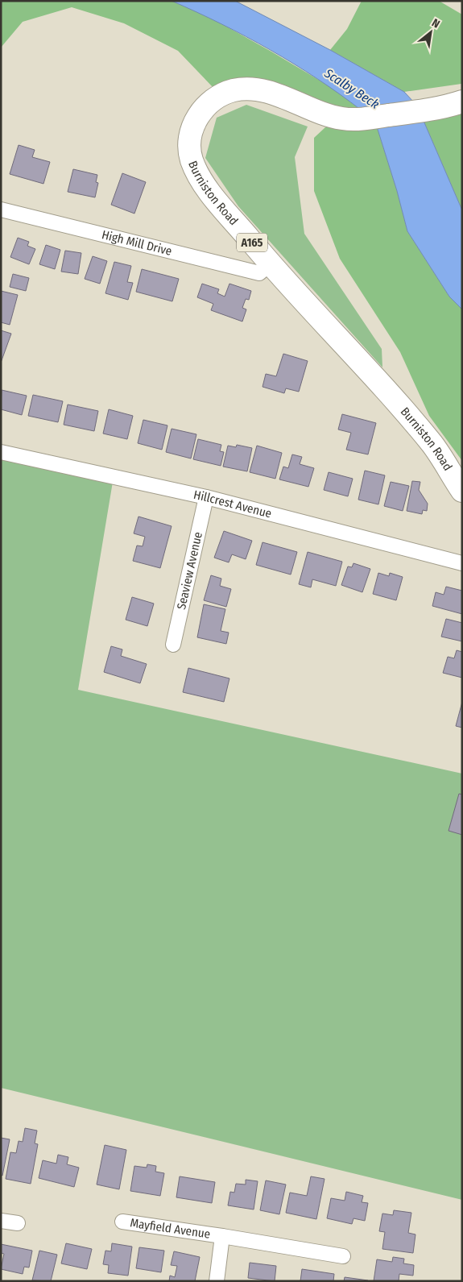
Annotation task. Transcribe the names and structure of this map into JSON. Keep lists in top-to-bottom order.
{
  "streets": {
    "main road": ["Burniston Road", "A165"],
    "street": [
      "High Mill Drive",
      "Hillcrest Avenue",
      "Seaview Avenue",
      "Mayfield Avenue"
    ]
  },
  "crossings": [
    ["Burniston Road", "High Mill Drive"],
    ["Hillcrest Avenue", "Seaview Avenue"]
  ],
  "water": ["Scalby Beck"],
  "north": "top right"
}
